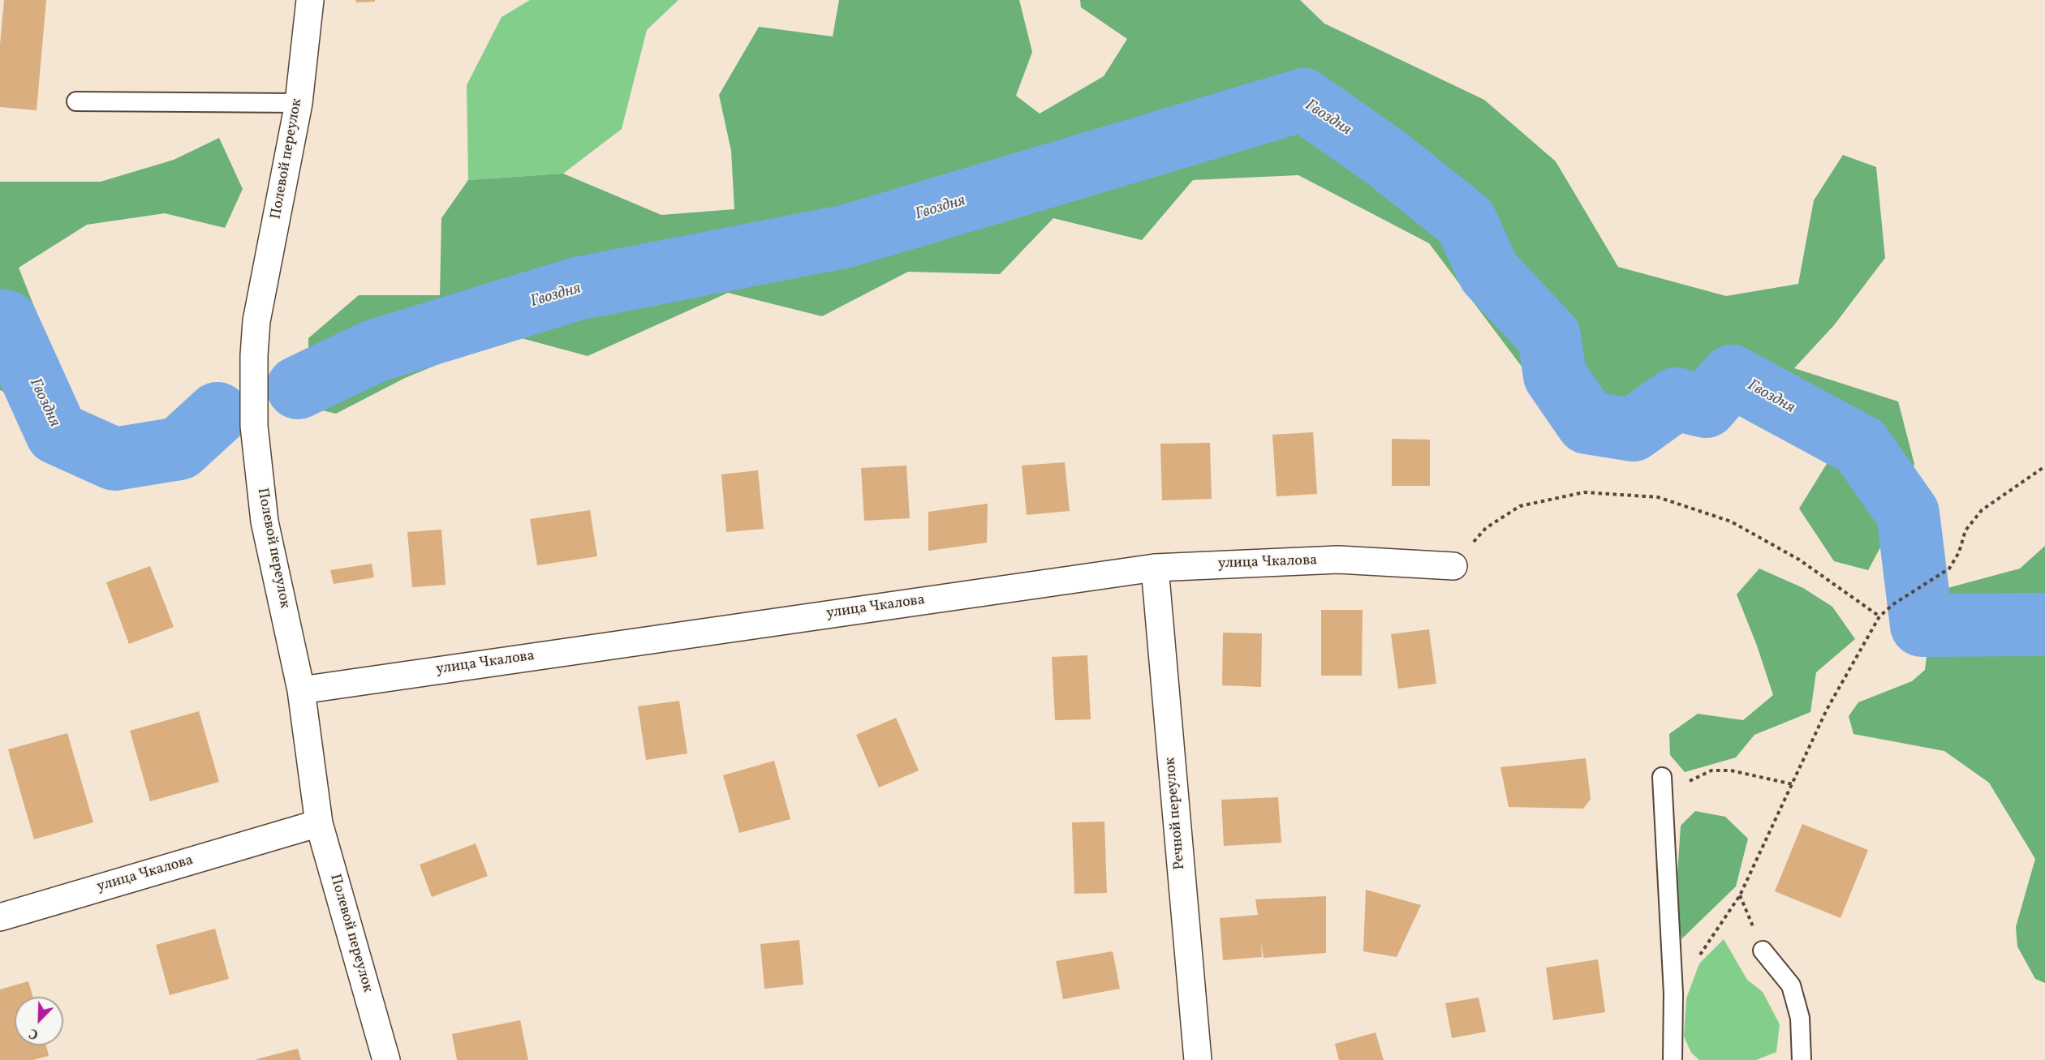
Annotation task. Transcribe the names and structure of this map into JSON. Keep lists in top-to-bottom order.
{
  "streets": {
    "street": ["Полевой переулок", "улица Чкалова", "Речной переулок"]
  },
  "crossings": [
    ["Полевой переулок", "улица Чкалова"],
    ["улица Чкалова", "Речной переулок"]
  ],
  "water": ["Гвоздня"],
  "north": "bottom left"
}
